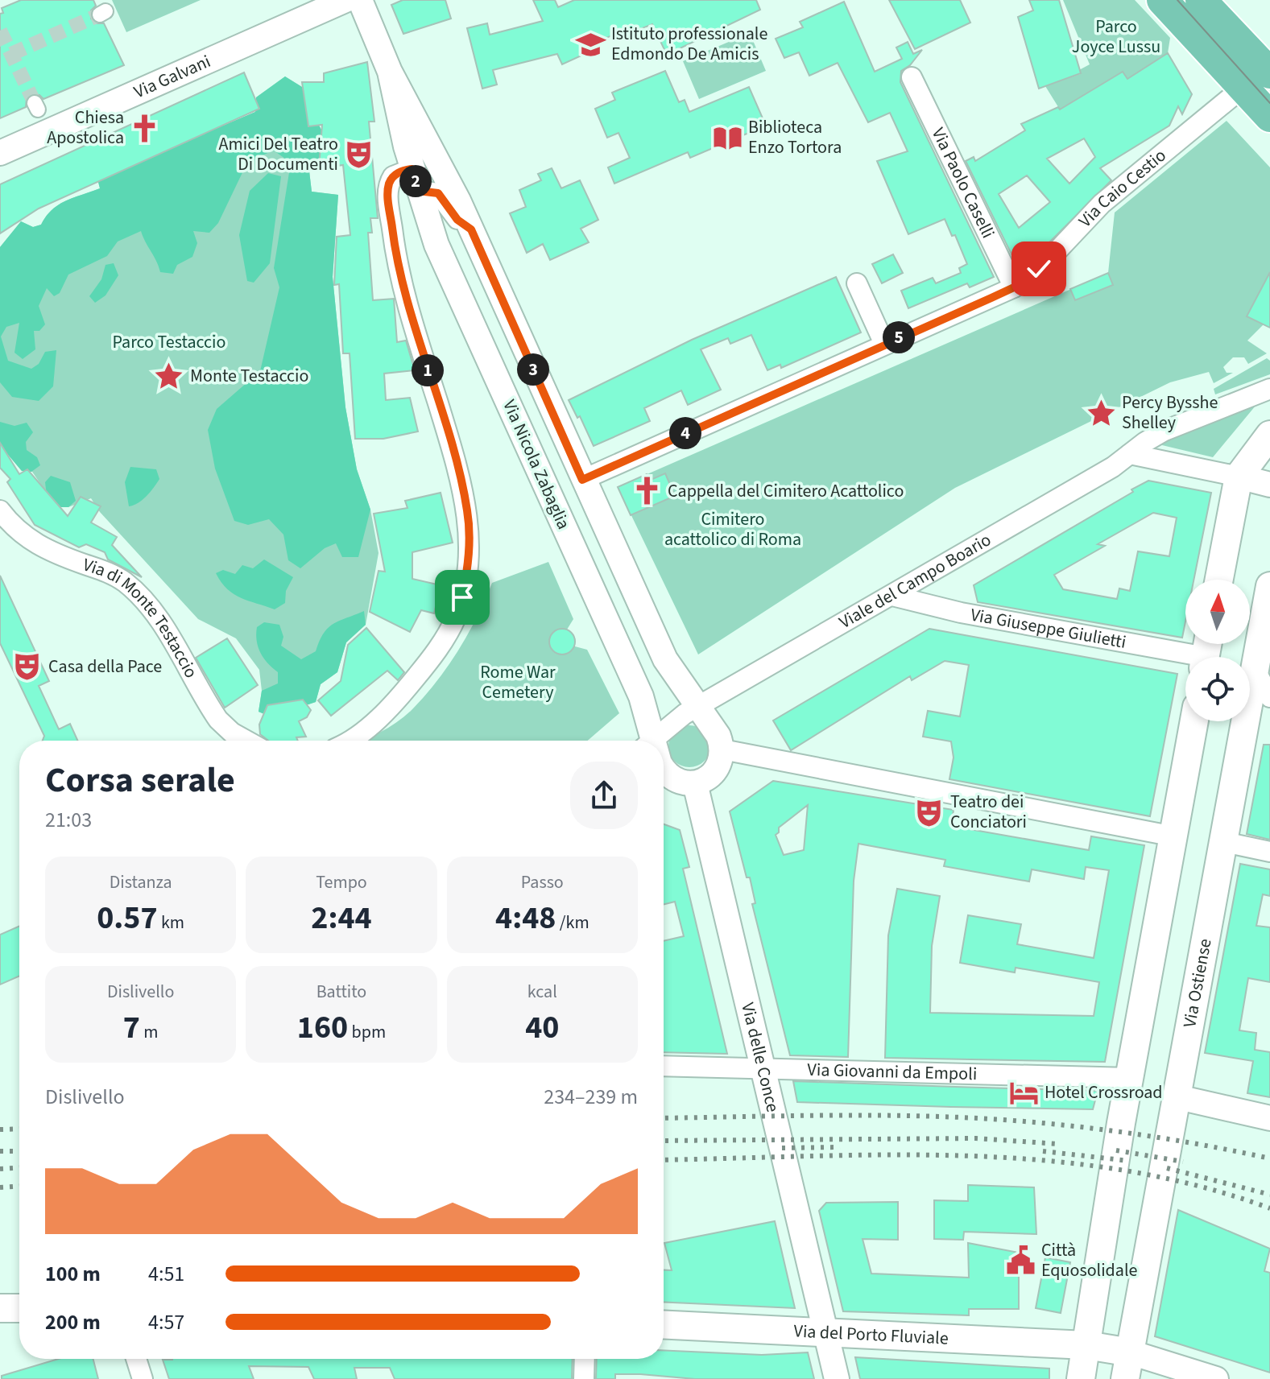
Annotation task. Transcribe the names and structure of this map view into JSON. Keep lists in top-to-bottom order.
{
  "streets": {
    "main road": ["Via Ostiense", "Via del Porto Fluviale"],
    "street": [
      "Via Galvani",
      "Via Paolo Caselli",
      "Via Caio Cestio",
      "Via Nicola Zabaglia",
      "Viale del Campo Boario",
      "Via di Monte Testaccio",
      "Via Giuseppe Giulietti",
      "Via delle Conce",
      "Via Giovanni da Empoli"
    ]
  },
  "crossings": [
    ["Via Paolo Caselli", "Via Caio Cestio"],
    ["Via Caio Cestio", "Via Nicola Zabaglia"],
    ["Via Nicola Zabaglia", "Viale del Campo Boario"],
    ["Viale del Campo Boario", "Via Giuseppe Giulietti"],
    ["Via Ostiense", "Via Giovanni da Empoli"],
    ["Via Ostiense", "Via del Porto Fluviale"],
    ["Via delle Conce", "Via Giovanni da Empoli"],
    ["Via delle Conce", "Via del Porto Fluviale"]
  ],
  "parks": [
    "Parco Joyce Lussu",
    "Parco Testaccio",
    "Cimitero acattolico di Roma",
    "Rome War Cemetery"
  ],
  "places": {
    "school or university": ["Istituto professionale Edmondo De Amicis"],
    "church": ["Chiesa Apostolica", "Cappella del Cimitero Acattolico"],
    "library": ["Biblioteca Enzo Tortora"],
    "theatre": ["Amici Del Teatro Di Documenti", "Casa della Pace", "Teatro dei Conciatori"],
    "place": ["Monte Testaccio", "Percy Bysshe Shelley"],
    "hotel": ["Hotel Crossroad"],
    "public building": ["Città Equosolidale"]
  },
  "north": "top",
  "page": {
    "pins": [
      "2",
      "5",
      "3",
      "1",
      "4"
    ],
    "heading": ["Corsa serale", "21:03"],
    "stats": [
      ["Distanza", "0.57 km"],
      ["Tempo", "2:44"],
      ["Passo", "4:48 /km"],
      ["Dislivello", "7 m"],
      ["Battito", "160 bpm"],
      ["kcal", "40"]
    ],
    "chart": ["Dislivello", "234–239 m"],
    "list": [
      {
        "name": "100 m",
        "note": "4:51"
      },
      {
        "name": "200 m",
        "note": "4:57"
      }
    ]
  }
}
